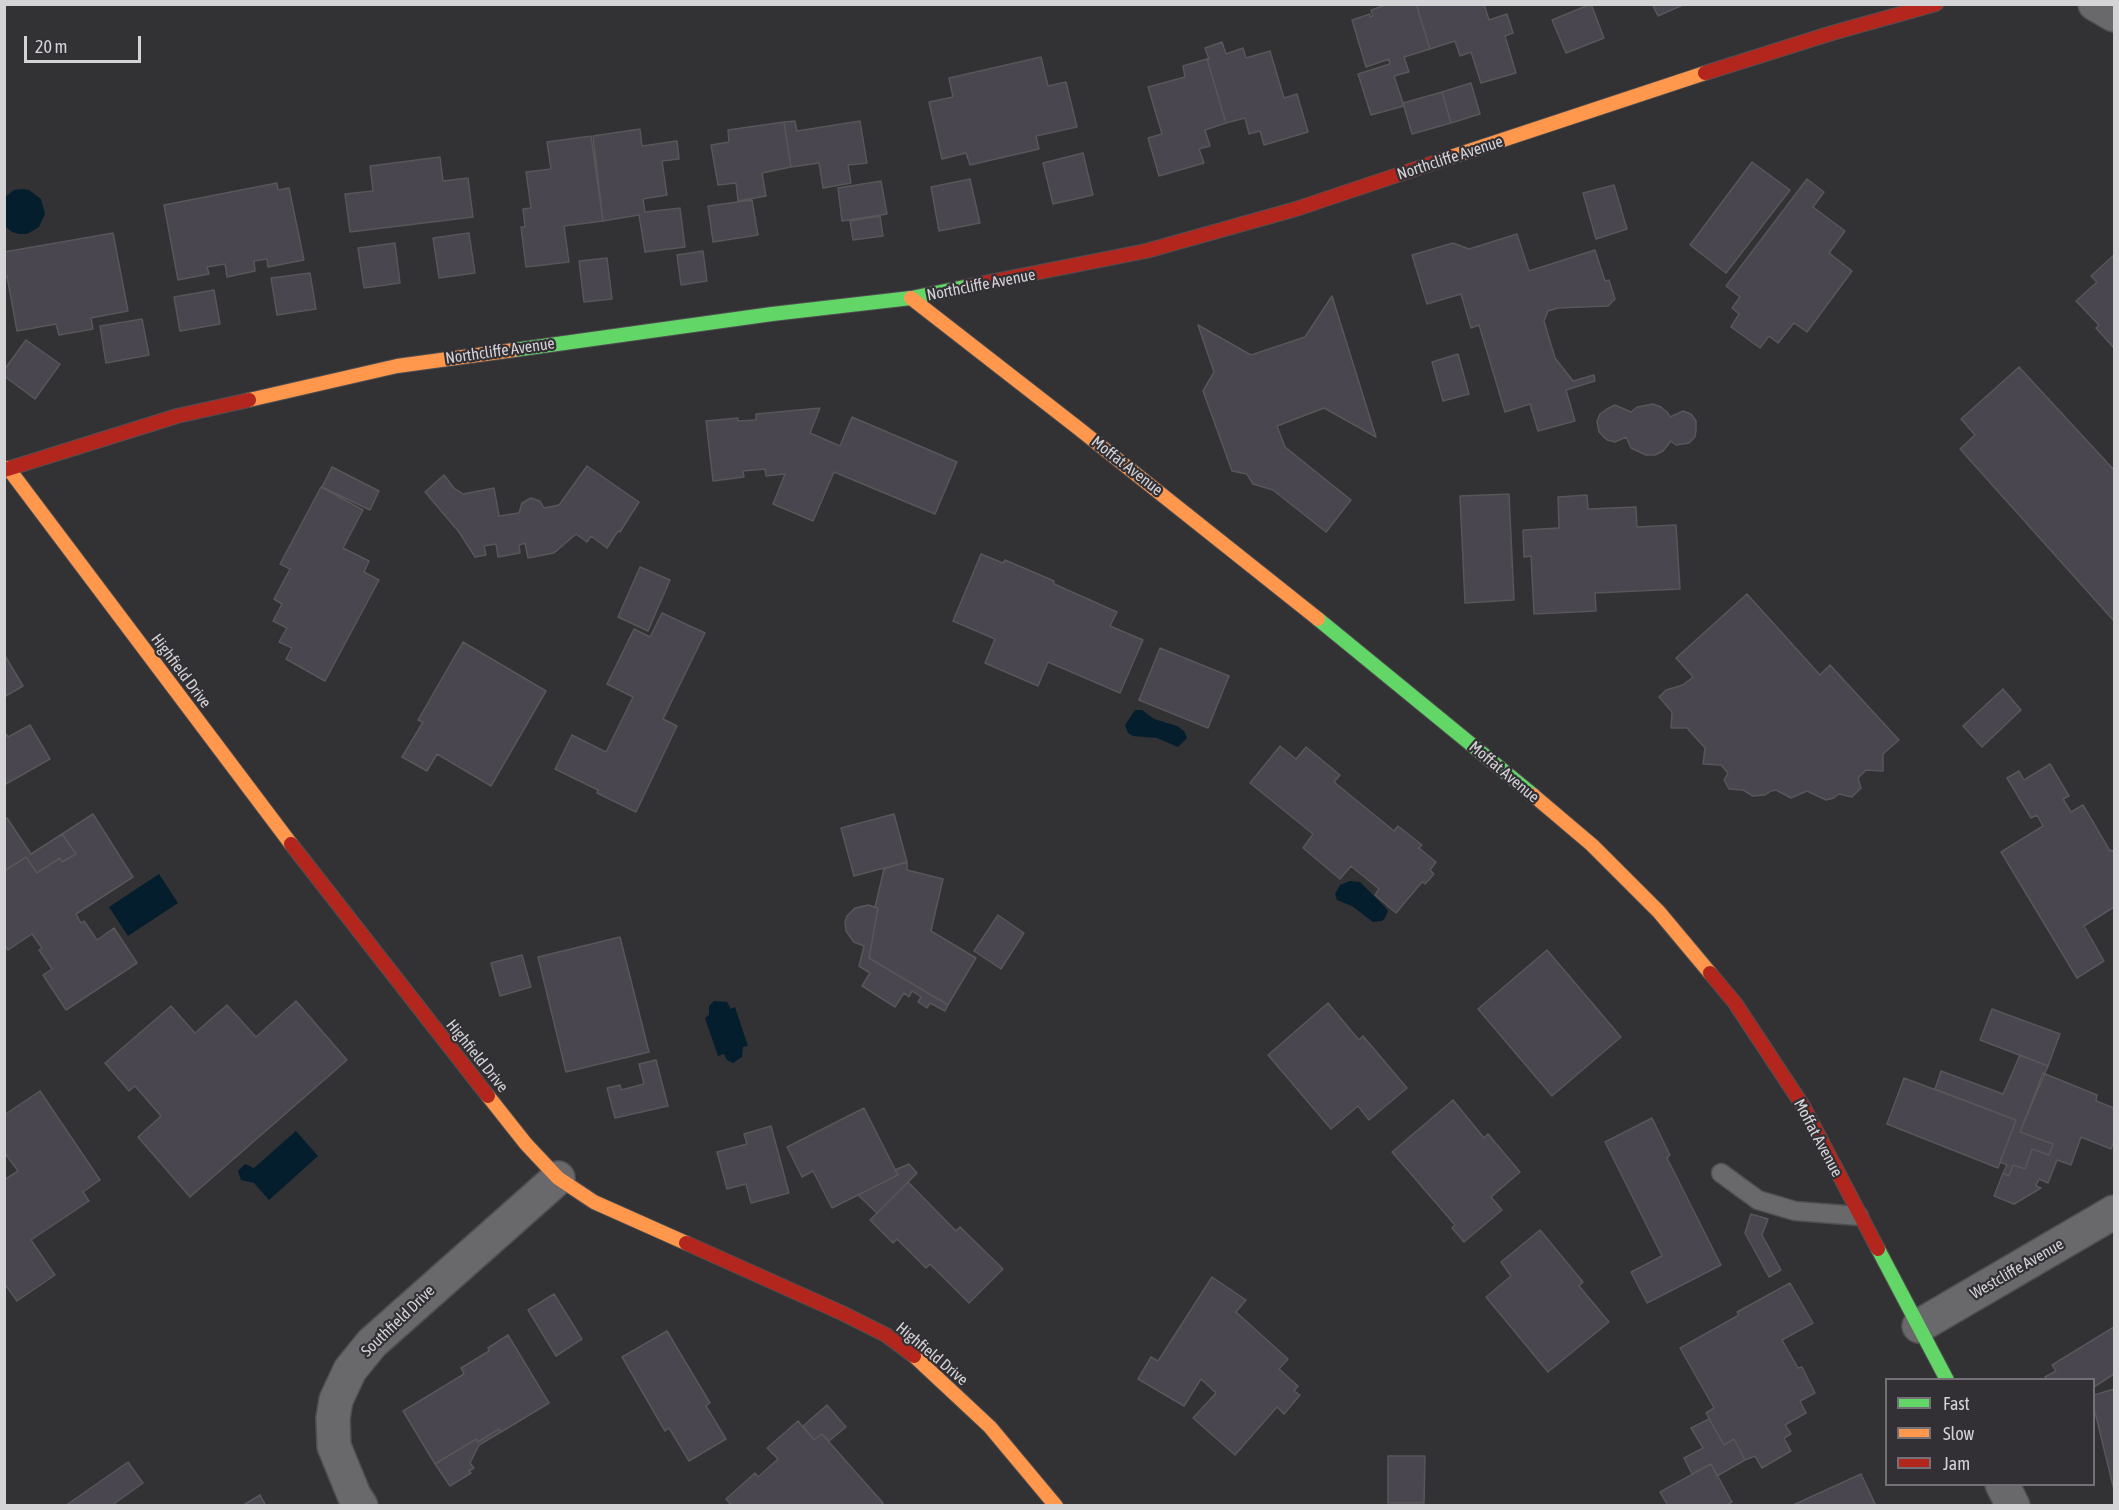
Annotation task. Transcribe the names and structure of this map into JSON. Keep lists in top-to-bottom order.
{
  "streets": {
    "street": [
      "Northcliffe Avenue",
      "Moffat Avenue",
      "Highfield Drive",
      "Westcliffe Avenue",
      "Southfield Drive"
    ]
  },
  "crossings": [
    ["Northcliffe Avenue", "Moffat Avenue"],
    ["Northcliffe Avenue", "Highfield Drive"],
    ["Moffat Avenue", "Westcliffe Avenue"],
    ["Highfield Drive", "Southfield Drive"]
  ],
  "legend": ["Fast", "Slow", "Jam"],
  "scale_bar": "20 m"
}
